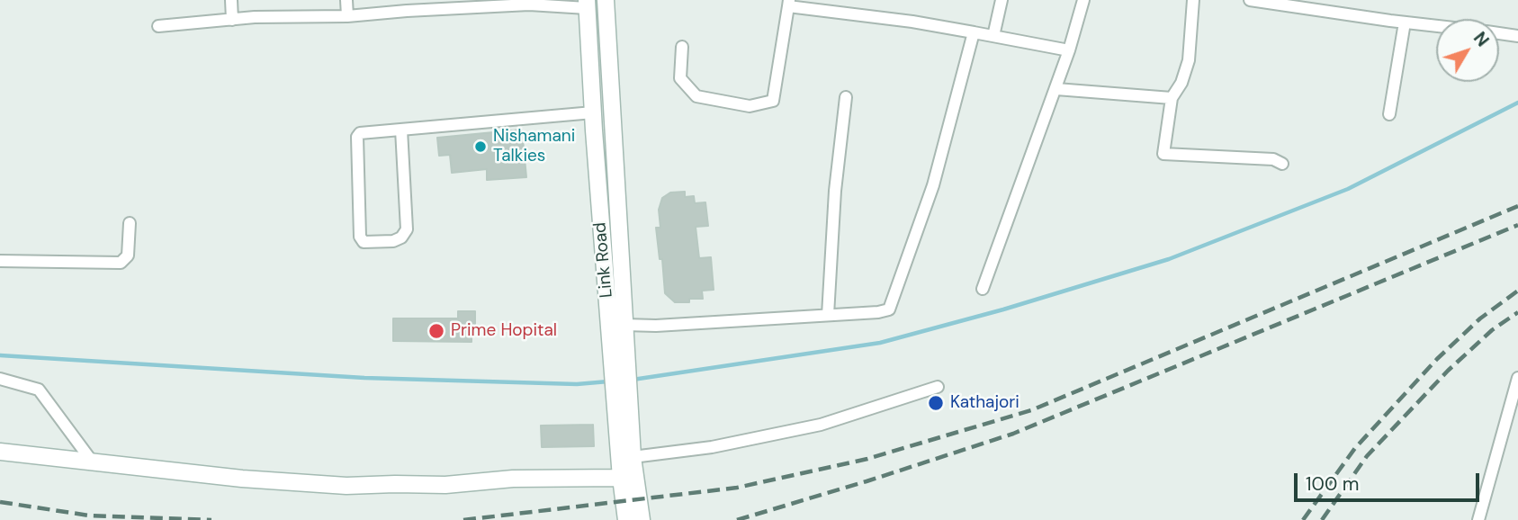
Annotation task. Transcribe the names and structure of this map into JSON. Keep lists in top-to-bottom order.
{
  "streets": {
    "main road": ["Link Road"]
  },
  "places": ["Nishamani Talkies", "Prime Hopital", "Kathajori"],
  "scale_bar": "100 m",
  "north": "top right"
}
